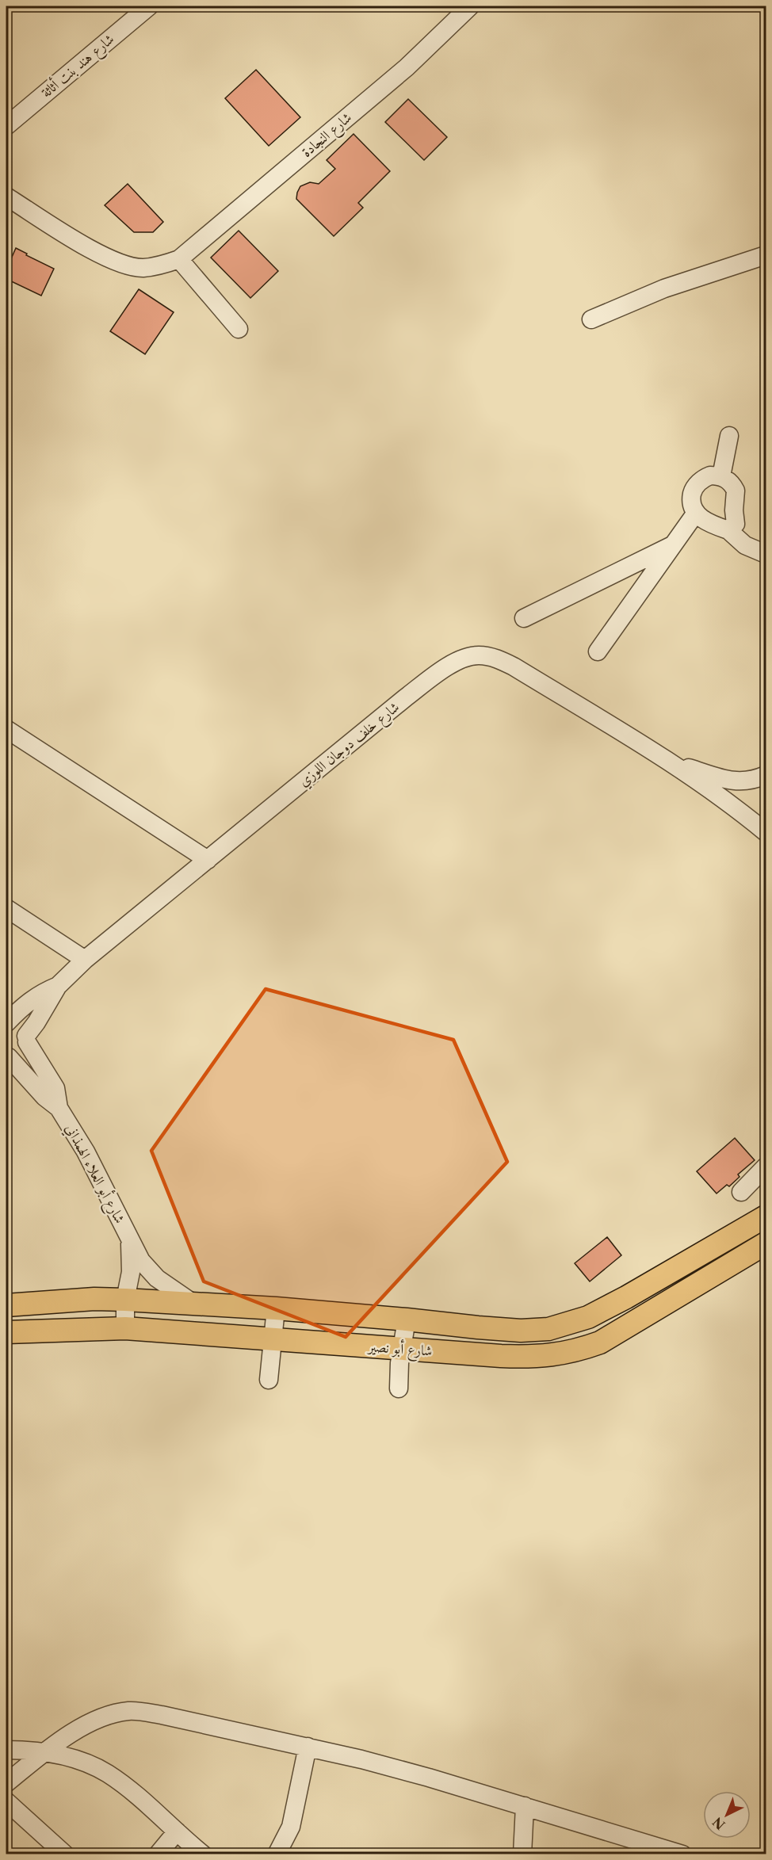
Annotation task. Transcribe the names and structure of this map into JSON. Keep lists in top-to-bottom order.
{
  "streets": {
    "main road": ["شارع أبو نصير"],
    "street": [
      "شارع هند بنت أثاثة",
      "شارع النجادة",
      "شارع خلف دوجان اللوزي",
      "شارع أبو العلاء الهمذاني"
    ]
  },
  "crossings": [
    ["شارع خلف دوجان اللوزي", "شارع أبو العلاء الهمذاني"],
    ["شارع أبو العلاء الهمذاني", "شارع أبو نصير"]
  ],
  "north": "bottom left"
}
